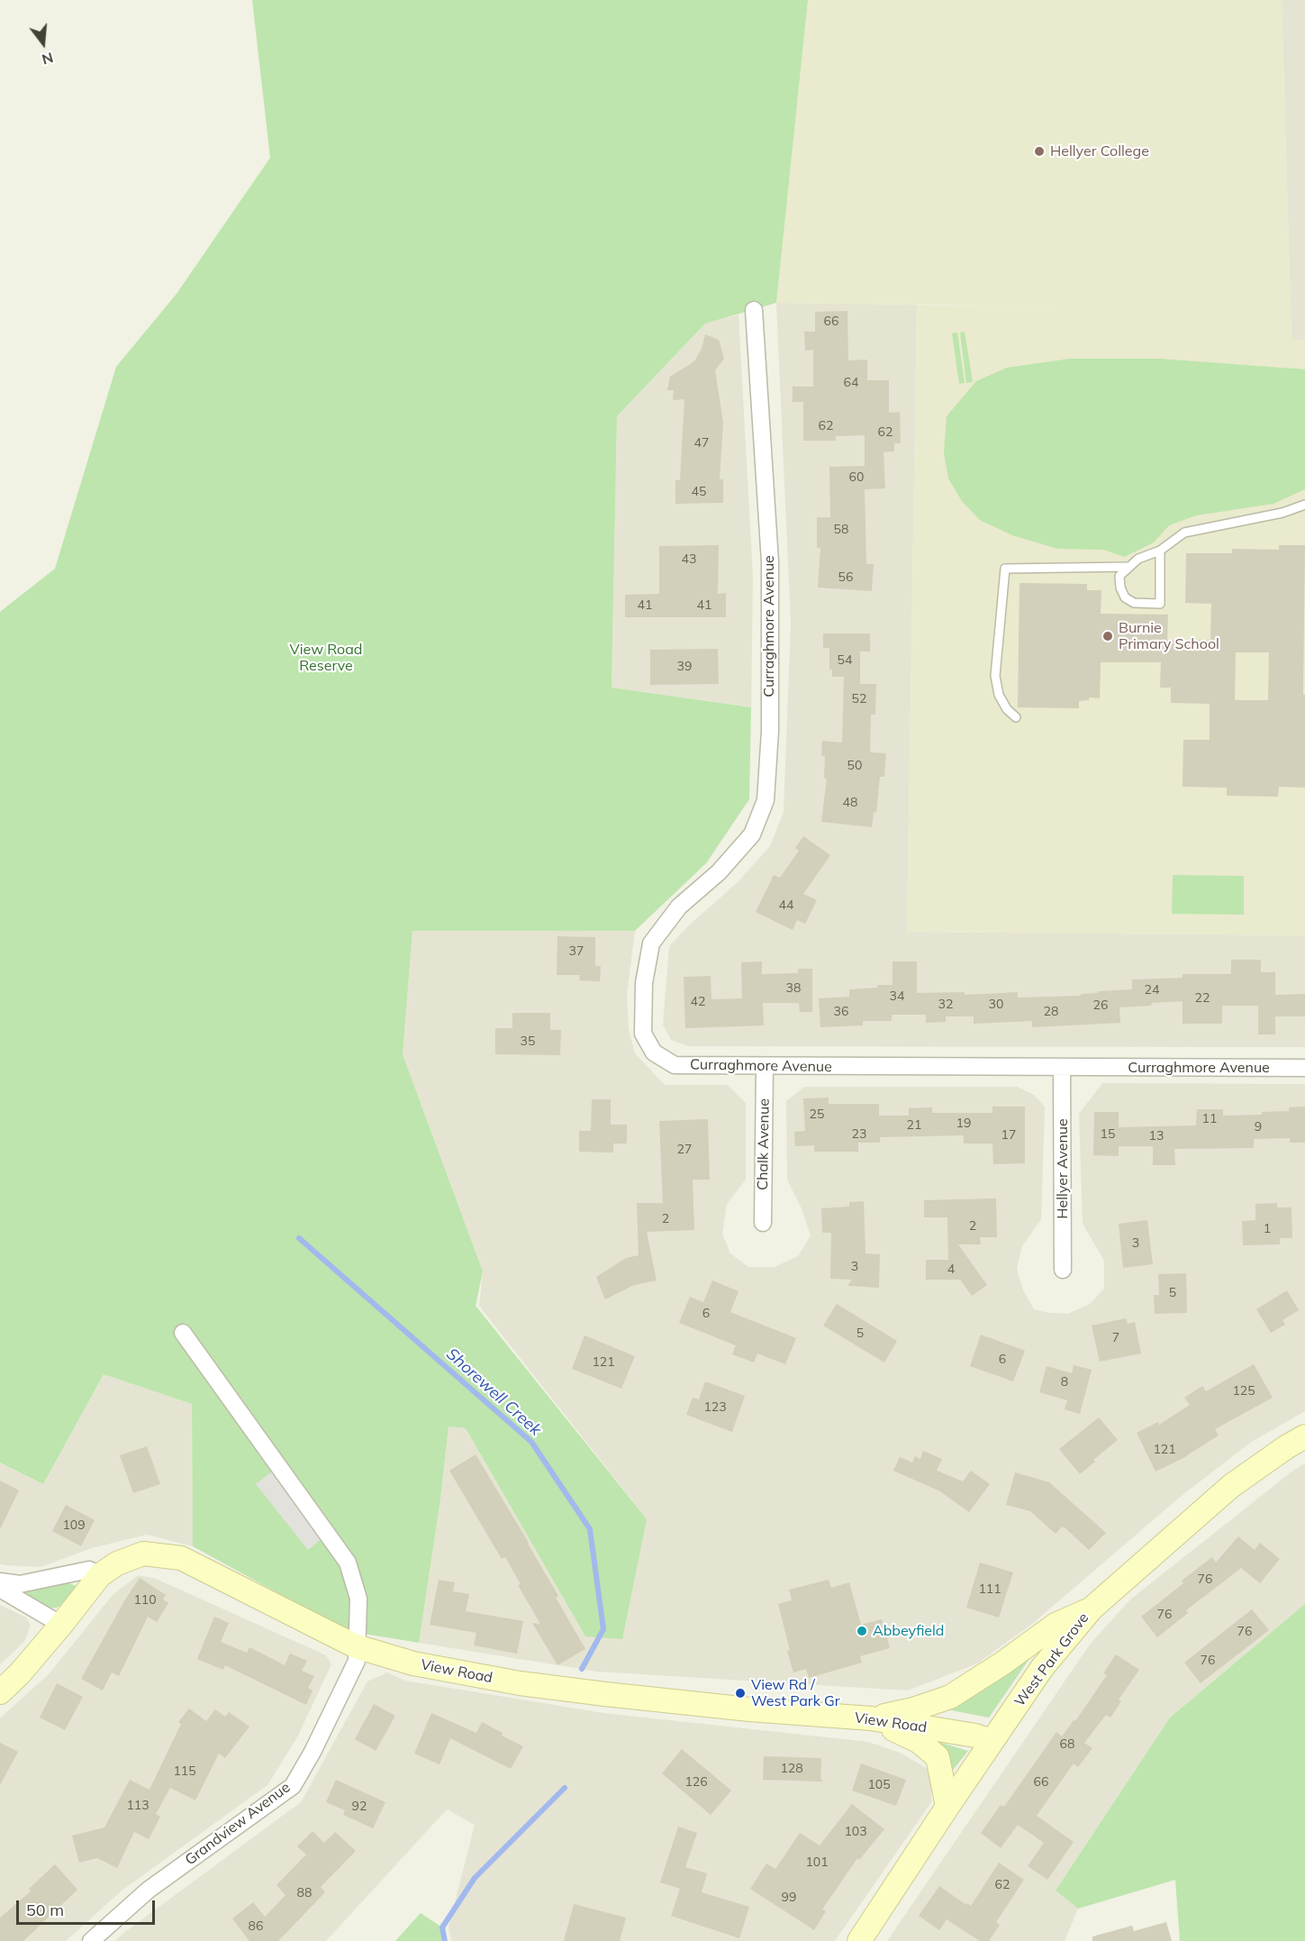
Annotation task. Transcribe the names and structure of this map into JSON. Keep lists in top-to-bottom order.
{
  "streets": {
    "street": [
      "Curraghmore Avenue",
      "Chalk Avenue",
      "Hellyer Avenue",
      "West Park Grove",
      "View Road",
      "Grandview Avenue"
    ]
  },
  "crossings": [
    ["Curraghmore Avenue", "Chalk Avenue"],
    ["Curraghmore Avenue", "Hellyer Avenue"],
    ["West Park Grove", "View Road"],
    ["View Road", "Grandview Avenue"]
  ],
  "water": ["Shorewell Creek"],
  "parks": ["View Road Reserve"],
  "places": [
    "Hellyer College",
    "Burnie Primary School",
    "Abbeyfield",
    "View Rd / West Park Gr"
  ],
  "house_numbers": [
    "66",
    "64",
    "62",
    "62",
    "47",
    "60",
    "45",
    "58",
    "43",
    "56",
    "41",
    "41",
    "54",
    "39",
    "52",
    "50",
    "48",
    "44",
    "37",
    "38",
    "24",
    "34",
    "22",
    "42",
    "32",
    "30",
    "26",
    "36",
    "28",
    "35",
    "25",
    "11",
    "19",
    "21",
    "9",
    "23",
    "15",
    "17",
    "13",
    "27",
    "2",
    "2",
    "1",
    "3",
    "3",
    "4",
    "5",
    "6",
    "5",
    "7",
    "6",
    "121",
    "8",
    "125",
    "123",
    "121",
    "109",
    "76",
    "111",
    "110",
    "76",
    "76",
    "76",
    "68",
    "128",
    "115",
    "126",
    "66",
    "105",
    "113",
    "92",
    "103",
    "101",
    "62",
    "88",
    "99",
    "86"
  ],
  "scale_bar": "50 m",
  "north": "bottom"
}
